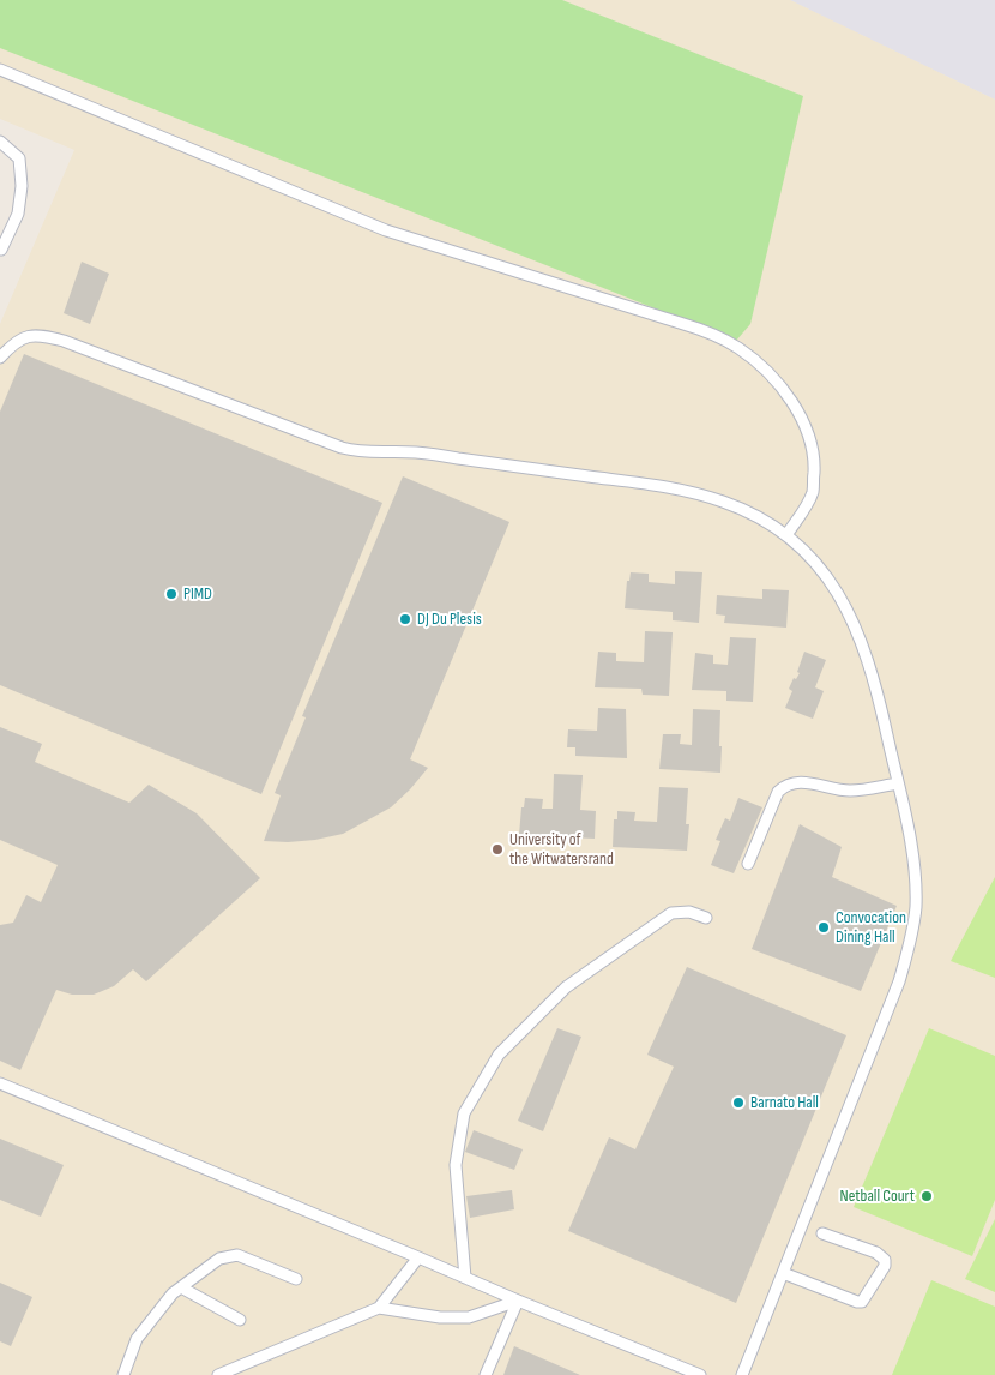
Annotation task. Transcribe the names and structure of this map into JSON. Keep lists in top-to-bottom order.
{
  "places": [
    "PIMD",
    "DJ Du Plesis",
    "University of the Witwatersrand",
    "Convocation Dining Hall",
    "Barnato Hall",
    "Netball Court"
  ]
}
